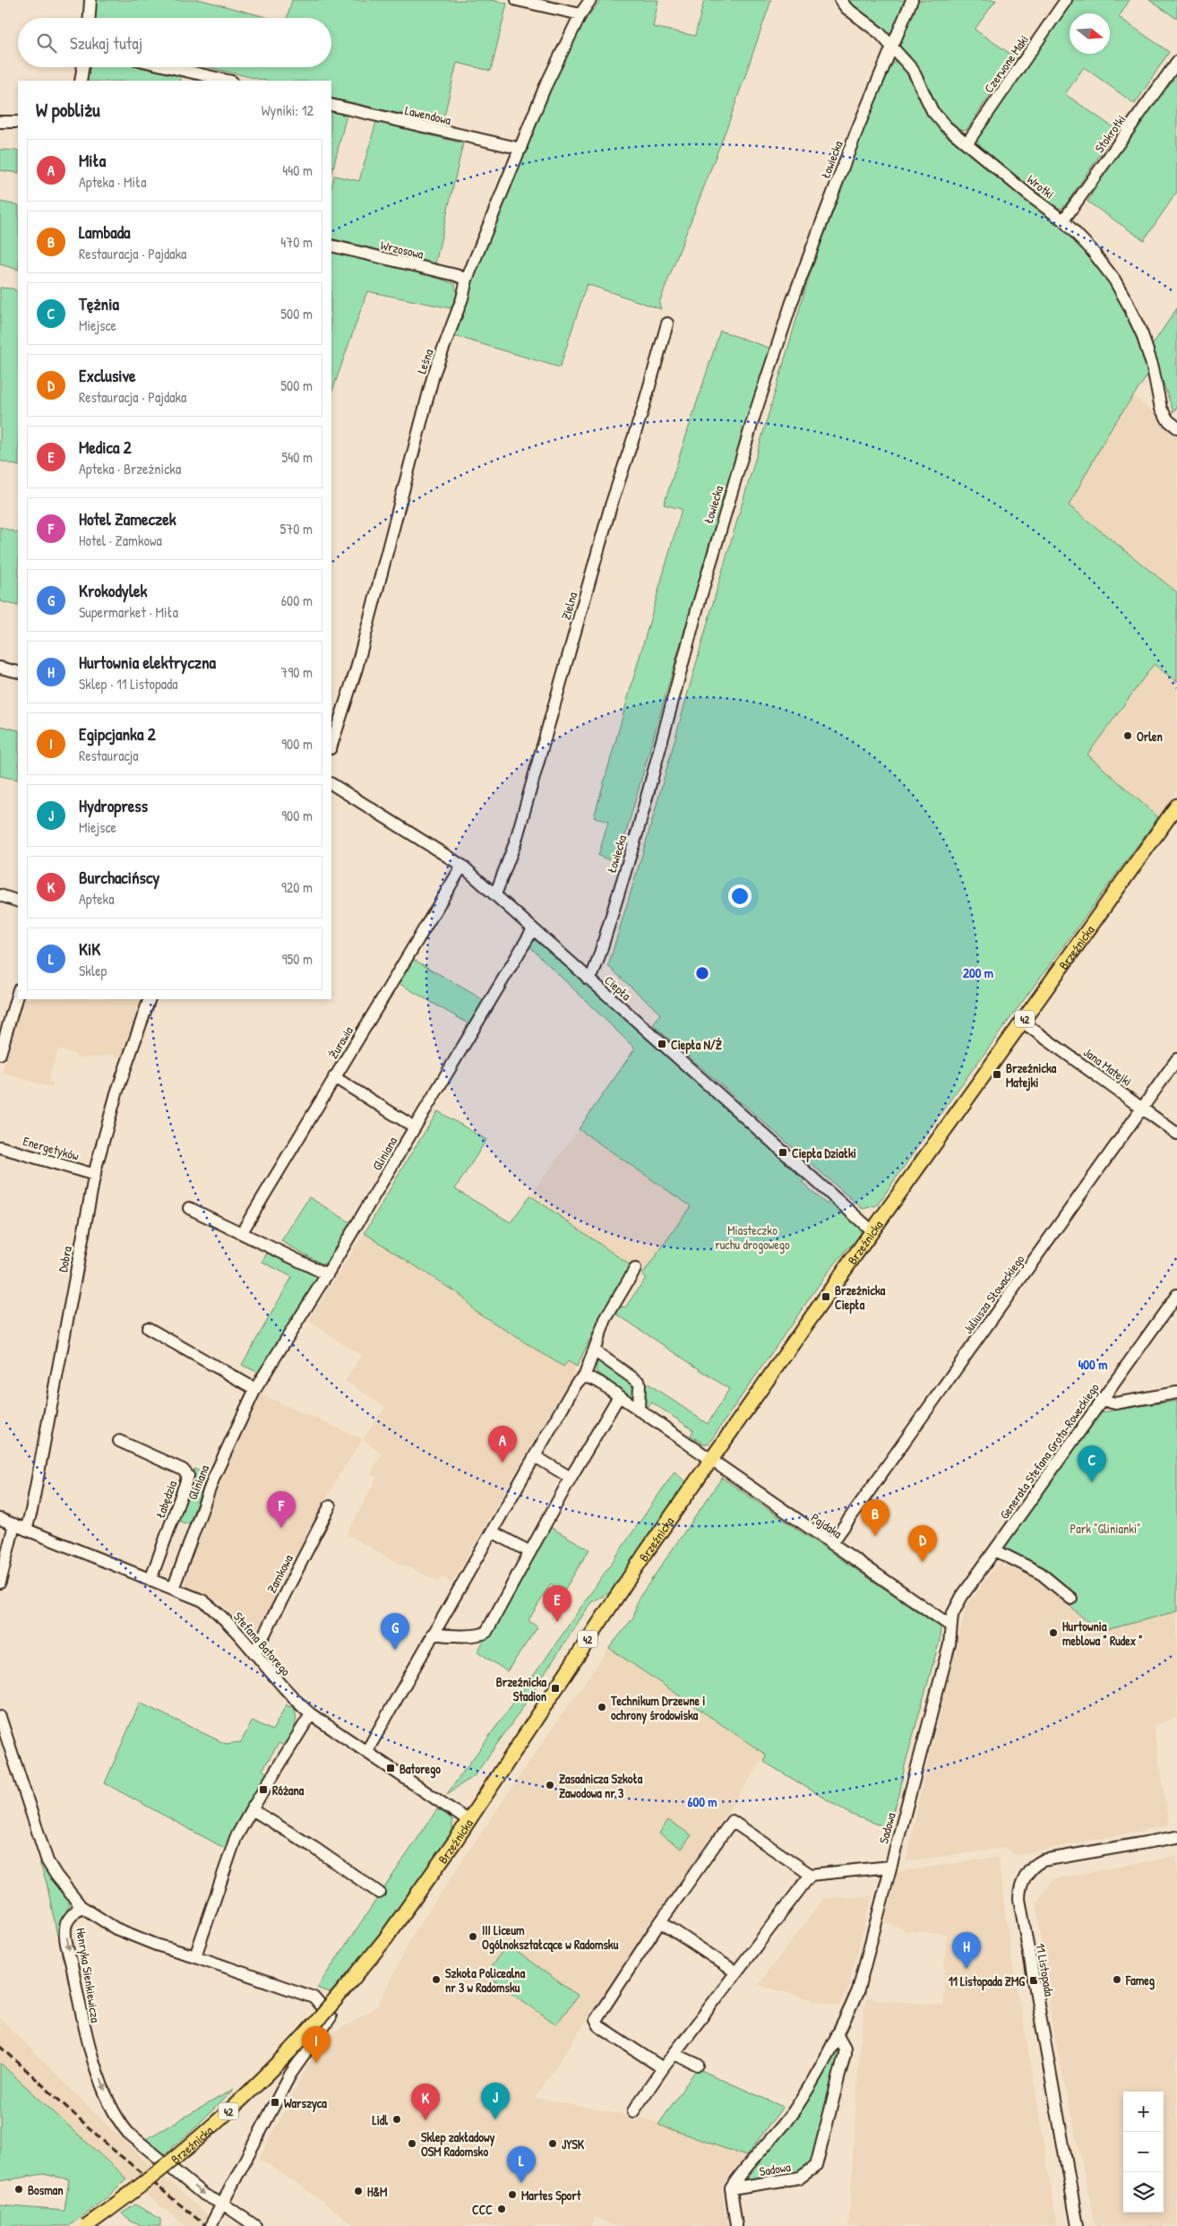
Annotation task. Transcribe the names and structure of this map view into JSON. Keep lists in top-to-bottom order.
{
  "streets": {
    "main road": ["Brzeźnicka", "42"],
    "street": [
      "Czerwone Maki",
      "Lawendowa",
      "Stokrotki",
      "Łowiecka",
      "Wrotki",
      "Wrzosowa",
      "Leśna",
      "Zielna",
      "Ciepła",
      "Żurawia",
      "Jana Matejki",
      "Energetyków",
      "Gliniana",
      "Dobra",
      "Juliusza Słowackiego",
      "Generała Stefana Grota-Roweckiego",
      "Łabędzia",
      "Pajdaka",
      "Zamkowa",
      "Stefana Batorego",
      "Sadowa",
      "11 Listopada",
      "Henryka Sienkiewicza"
    ]
  },
  "crossings": [
    ["Czerwone Maki", "Wrotki"],
    ["Lawendowa", "Leśna"],
    ["Stokrotki", "Wrotki"],
    ["Łowiecka", "Wrotki"],
    ["Łowiecka", "Ciepła"],
    ["Wrzosowa", "Leśna"],
    ["Zielna", "Ciepła"],
    ["Brzeźnicka", "Ciepła"],
    ["Brzeźnicka", "Jana Matejki"],
    ["Brzeźnicka", "Pajdaka"],
    ["Brzeźnicka", "Stefana Batorego"],
    ["Ciepła", "Żurawia"],
    ["Ciepła", "Gliniana"],
    ["Jana Matejki", "Juliusza Słowackiego"],
    ["Energetyków", "Dobra"],
    ["Gliniana", "Stefana Batorego"],
    ["Dobra", "Stefana Batorego"],
    ["Juliusza Słowackiego", "Pajdaka"],
    ["Generała Stefana Grota-Roweckiego", "Pajdaka"],
    ["Generała Stefana Grota-Roweckiego", "Sadowa"],
    ["Łabędzia", "Stefana Batorego"],
    ["Pajdaka", "Sadowa"],
    ["Zamkowa", "Stefana Batorego"]
  ],
  "one_way": ["Henryka Sienkiewicza"],
  "parks": ["Miasteczko ruchu drogowego", "Park \"Glinianki\""],
  "places": {
    "other": [
      "Orlen",
      "Hurtownia meblowa \" Rudex \"",
      "Technikum Drzewne i ochrony środowiska",
      "Zasadnicza Szkoła Zawodowa nr 3",
      "III Liceum Ogólnokształcące w Radomsku",
      "Szkoła Policealna nr 3 w Radomsku",
      "Fameg",
      "Lidl",
      "Sklep zakładowy OSM Radomsko",
      "JYSK",
      "Bosman",
      "H&M",
      "Martes Sport",
      "CCC"
    ],
    "transit": [
      "Ciepła N/Ż",
      "Brzeźnicka Matejki",
      "Ciepła Działki",
      "Brzeźnicka Ciepła",
      "Brzeźnicka Stadion",
      "Batorego",
      "Różana",
      "11 Listopada ZMG",
      "Warszyca"
    ]
  },
  "north": "right",
  "page": {
    "search": "Szukaj tutaj",
    "heading": ["W pobliżu", "Wyniki: 12"],
    "list": [
      {
        "mark": "A",
        "name": "Miła",
        "note": "Apteka · Miła",
        "value": "440 m"
      },
      {
        "mark": "B",
        "name": "Lambada",
        "note": "Restauracja · Pajdaka",
        "value": "470 m"
      },
      {
        "mark": "C",
        "name": "Tężnia",
        "note": "Miejsce",
        "value": "500 m"
      },
      {
        "mark": "D",
        "name": "Exclusive",
        "note": "Restauracja · Pajdaka",
        "value": "500 m"
      },
      {
        "mark": "E",
        "name": "Medica 2",
        "note": "Apteka · Brzeźnicka",
        "value": "540 m"
      },
      {
        "mark": "F",
        "name": "Hotel Zameczek",
        "note": "Hotel · Zamkowa",
        "value": "570 m"
      },
      {
        "mark": "G",
        "name": "Krokodylek",
        "note": "Supermarket · Miła",
        "value": "600 m"
      },
      {
        "mark": "H",
        "name": "Hurtownia elektryczna",
        "note": "Sklep · 11 Listopada",
        "value": "790 m"
      },
      {
        "mark": "I",
        "name": "Egipcjanka 2",
        "note": "Restauracja",
        "value": "900 m"
      },
      {
        "mark": "J",
        "name": "Hydropress",
        "note": "Miejsce",
        "value": "900 m"
      },
      {
        "mark": "K",
        "name": "Burchacińscy",
        "note": "Apteka",
        "value": "920 m"
      },
      {
        "mark": "L",
        "name": "KiK",
        "note": "Sklep",
        "value": "950 m"
      }
    ],
    "pins": [
      "A",
      "C",
      "F",
      "B",
      "D",
      "E",
      "G",
      "H",
      "I",
      "J",
      "K",
      "L"
    ],
    "map_buttons": ["+", "−"]
  },
  "rings": ["200 m", "400 m", "600 m"]
}
